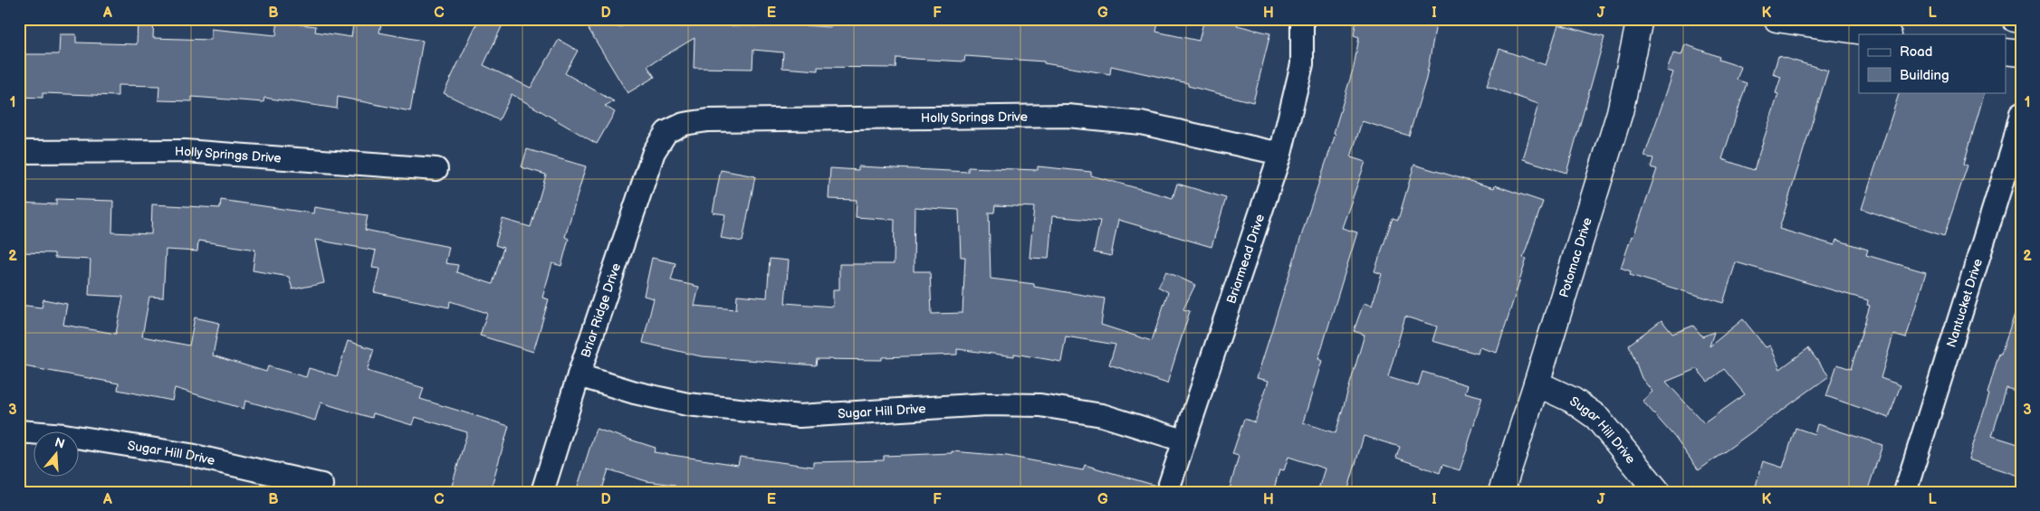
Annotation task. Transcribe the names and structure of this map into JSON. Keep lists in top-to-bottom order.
{
  "streets": {
    "street": [
      "Holly Springs Drive",
      "Potomac Drive",
      "Briarmead Drive",
      "Nantucket Drive",
      "Briar Ridge Drive",
      "Sugar Hill Drive"
    ]
  },
  "crossings": [
    ["Holly Springs Drive", "Briarmead Drive"],
    ["Holly Springs Drive", "Briar Ridge Drive"],
    ["Potomac Drive", "Sugar Hill Drive"],
    ["Briarmead Drive", "Sugar Hill Drive"],
    ["Briar Ridge Drive", "Sugar Hill Drive"]
  ],
  "legend": ["Road", "Building"],
  "north": "top",
  "grid": {
    "columns": [
      "A",
      "B",
      "C",
      "D",
      "E",
      "F",
      "G",
      "H",
      "I",
      "J",
      "K",
      "L"
    ],
    "rows": ["1", "2", "3"]
  }
}
